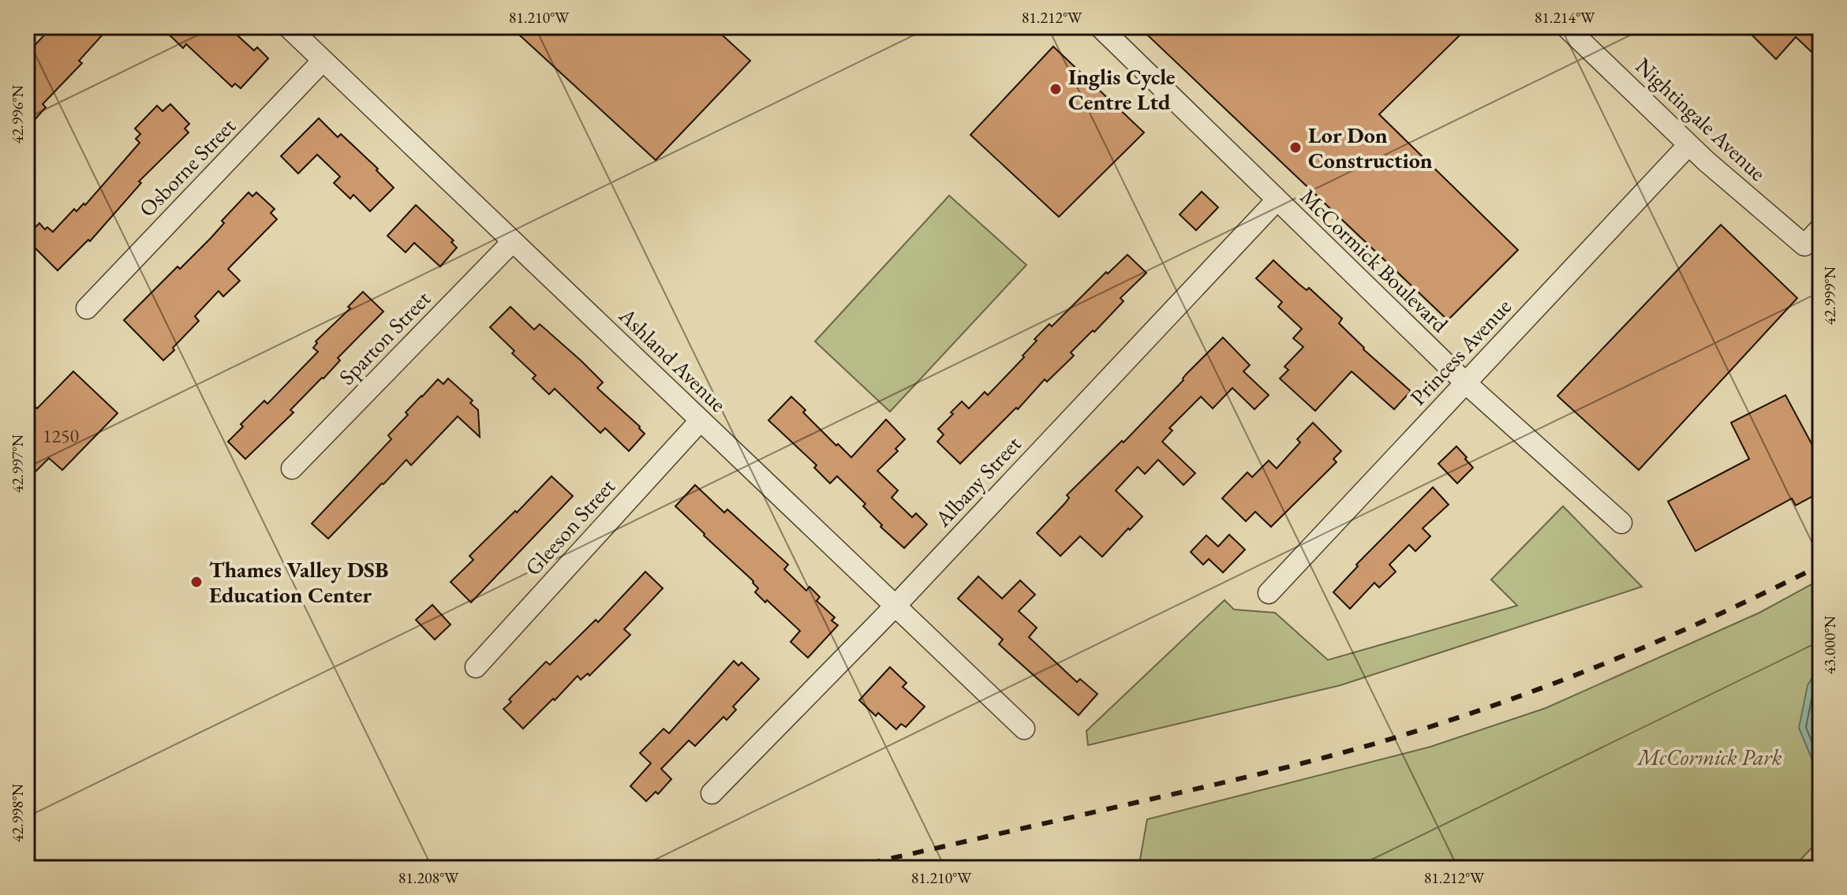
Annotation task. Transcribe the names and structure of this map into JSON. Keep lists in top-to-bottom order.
{
  "streets": {
    "street": [
      "Nightingale Avenue",
      "Osborne Street",
      "McCormick Boulevard",
      "Sparton Street",
      "Princess Avenue",
      "Ashland Avenue",
      "Albany Street",
      "Gleeson Street"
    ]
  },
  "crossings": [
    ["Nightingale Avenue", "Princess Avenue"],
    ["Osborne Street", "Ashland Avenue"],
    ["McCormick Boulevard", "Princess Avenue"],
    ["McCormick Boulevard", "Albany Street"],
    ["Sparton Street", "Ashland Avenue"],
    ["Ashland Avenue", "Albany Street"],
    ["Ashland Avenue", "Gleeson Street"]
  ],
  "parks": ["McCormick Park"],
  "places": ["Inglis Cycle Centre Ltd", "Lor Don Construction", "Thames Valley DSB Education Center"],
  "house_numbers": ["1250"],
  "coordinates": [
    "81.210°W",
    "81.212°W",
    "81.214°W",
    "42.996°N",
    "42.999°N",
    "42.997°N",
    "43.000°N",
    "42.998°N",
    "81.208°W"
  ]
}
